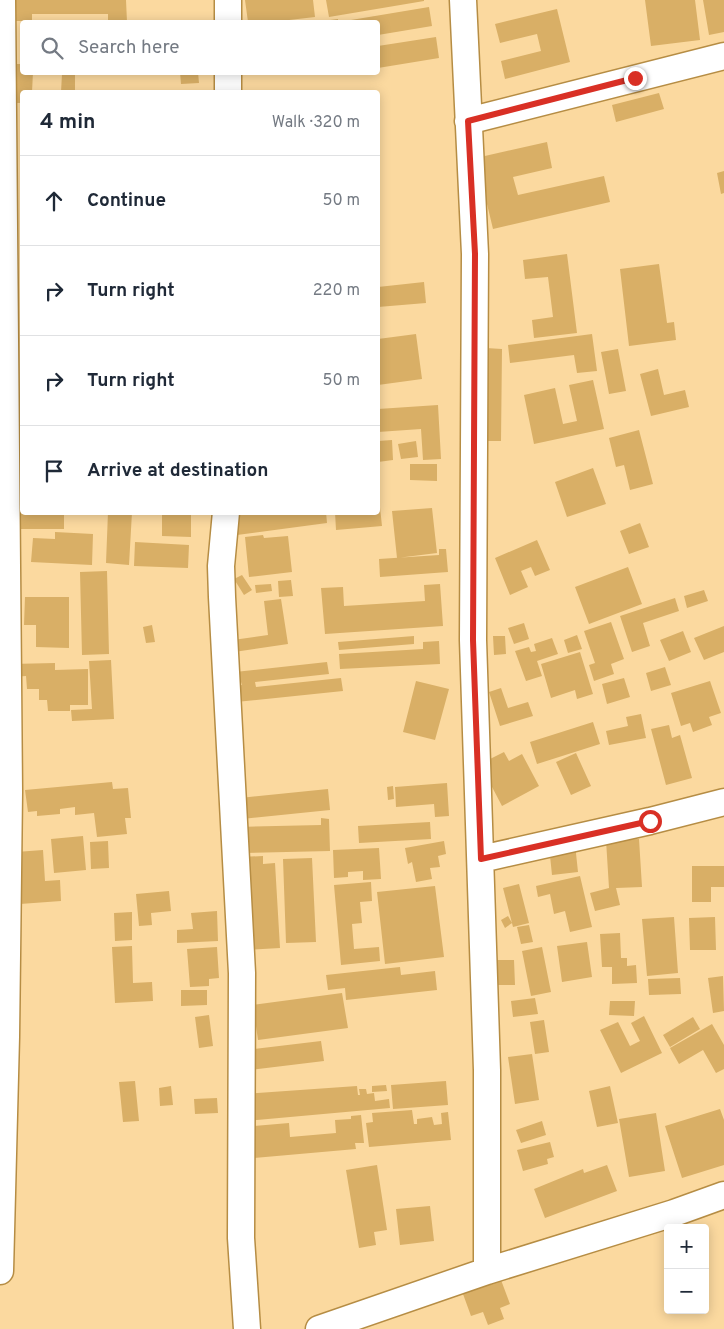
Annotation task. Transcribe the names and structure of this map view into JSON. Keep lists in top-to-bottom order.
{
  "page": {
    "search": "Search here",
    "heading": ["4 min", "Walk · 320 m"],
    "list": [
      ["Continue", "50 m"],
      ["Turn right", "220 m"],
      ["Turn right", "50 m"],
      "Arrive at destination"
    ],
    "map_buttons": ["+", "−"]
  }
}
